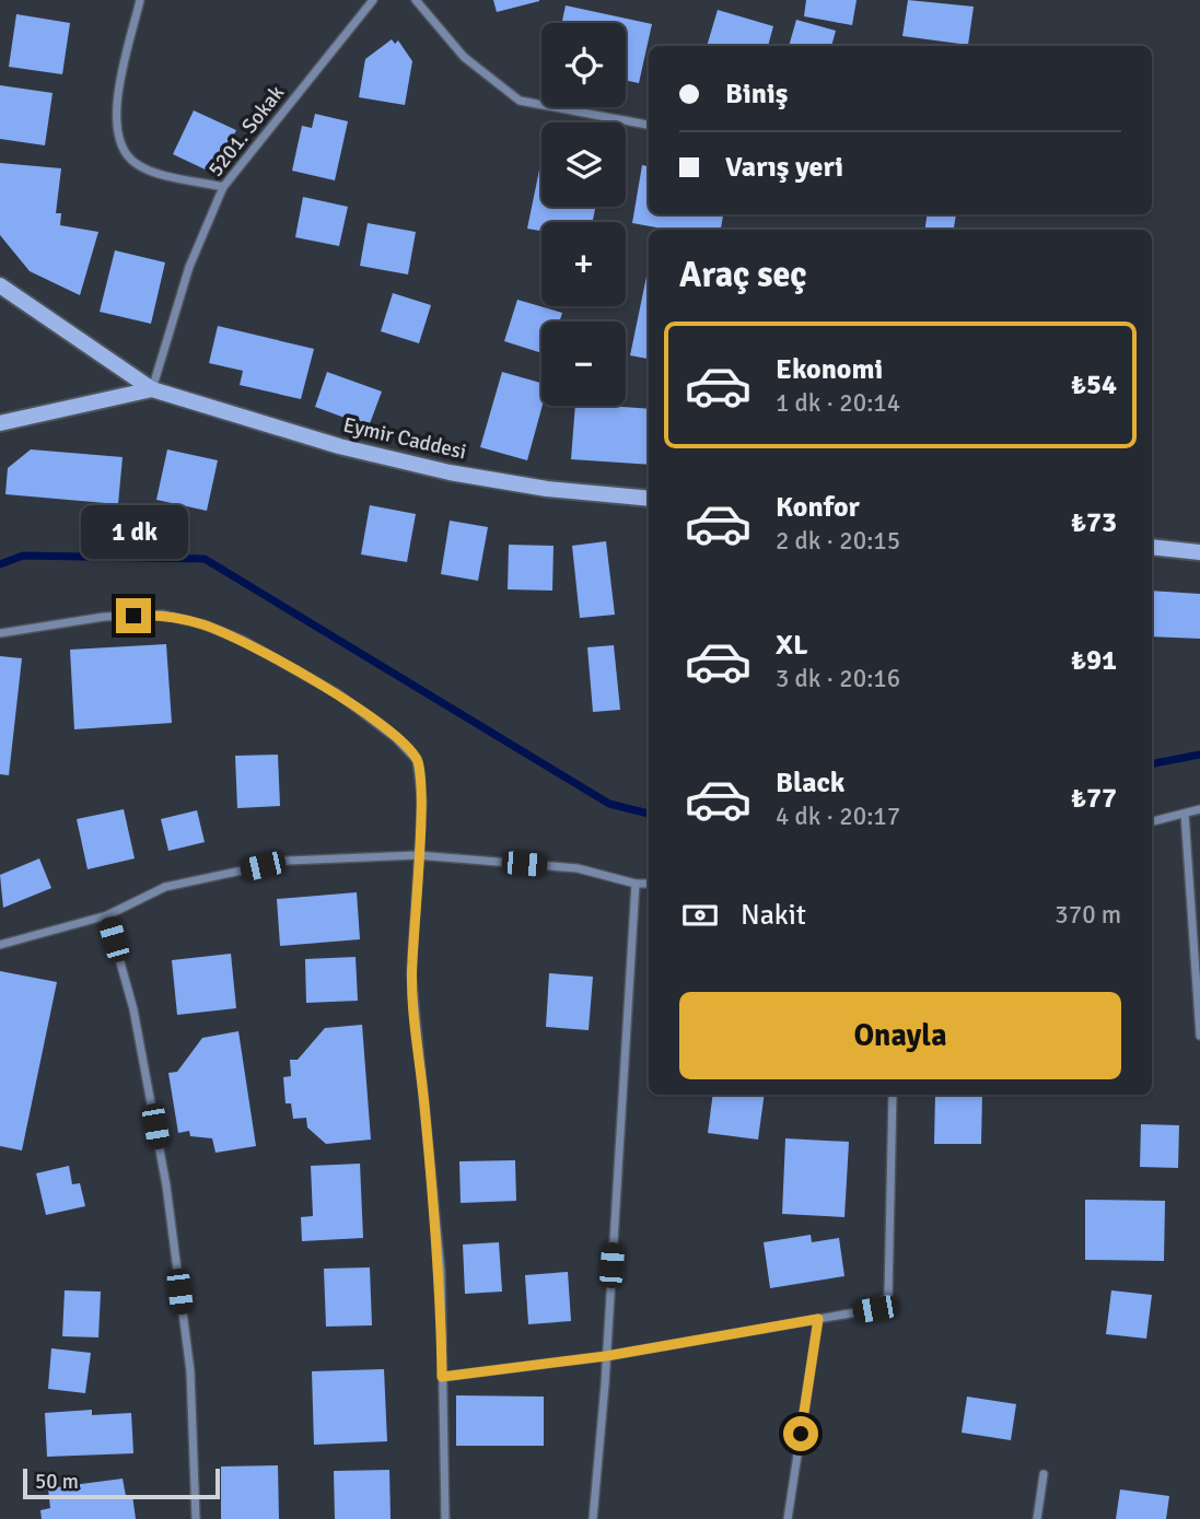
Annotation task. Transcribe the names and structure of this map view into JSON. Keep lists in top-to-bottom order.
{
  "streets": {
    "main road": ["Eymir Caddesi"],
    "street": ["5201. Sokak"]
  },
  "crossings": [
    ["5201. Sokak", "Eymir Caddesi"]
  ],
  "scale_bar": "50 m",
  "page": {
    "map_buttons": ["+", "−"],
    "banner": ["Biniş", "Varış yeri"],
    "heading": "Araç seç",
    "list": [
      {
        "name": "Ekonomi",
        "note": "1 dk · 20:14",
        "value": "₺54"
      },
      {
        "name": "Konfor",
        "note": "2 dk · 20:15",
        "value": "₺73"
      },
      {
        "name": "XL",
        "note": "3 dk · 20:16",
        "value": "₺91"
      },
      {
        "name": "Black",
        "note": "4 dk · 20:17",
        "value": "₺77"
      }
    ],
    "bubble": "1 dk",
    "pay": ["Nakit", "370 m"],
    "buttons": "Onayla",
    "scale": "50 m"
  }
}
